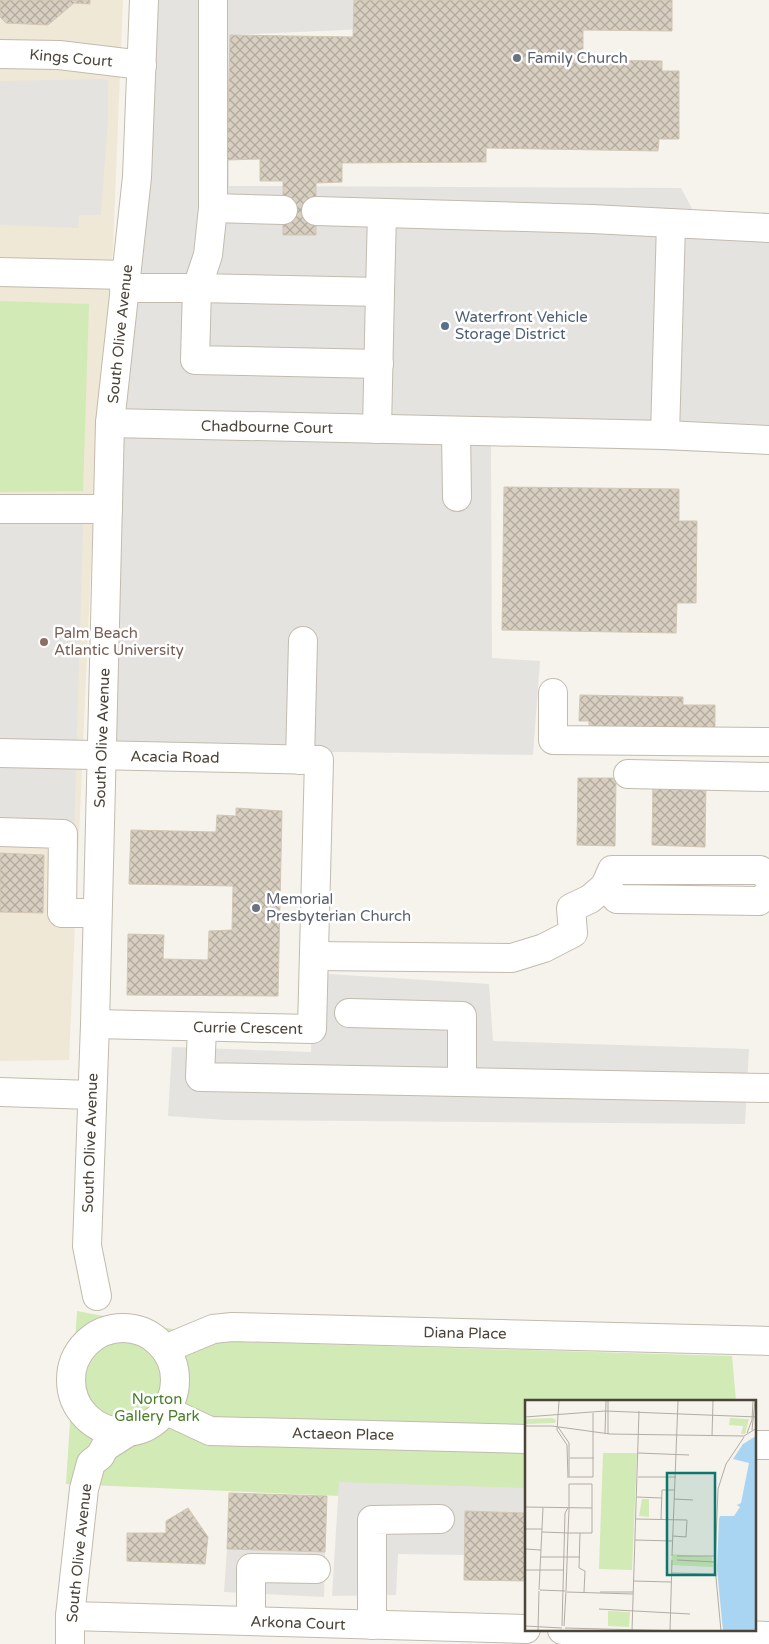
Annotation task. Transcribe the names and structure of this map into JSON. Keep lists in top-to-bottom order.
{
  "streets": {
    "street": [
      "Kings Court",
      "South Olive Avenue",
      "Chadbourne Court",
      "Acacia Road",
      "Currie Crescent",
      "Diana Place",
      "Actaeon Place",
      "Arkona Court"
    ]
  },
  "crossings": [
    ["Kings Court", "South Olive Avenue"],
    ["South Olive Avenue", "Chadbourne Court"],
    ["South Olive Avenue", "Acacia Road"],
    ["South Olive Avenue", "Currie Crescent"],
    ["South Olive Avenue", "Diana Place"],
    ["South Olive Avenue", "Actaeon Place"],
    ["South Olive Avenue", "Arkona Court"],
    ["Acacia Road", "Currie Crescent"],
    ["Diana Place", "Actaeon Place"]
  ],
  "parks": ["Norton Gallery Park"],
  "places": [
    "Family Church",
    "Waterfront Vehicle Storage District",
    "Palm Beach Atlantic University",
    "Memorial Presbyterian Church"
  ]
}
